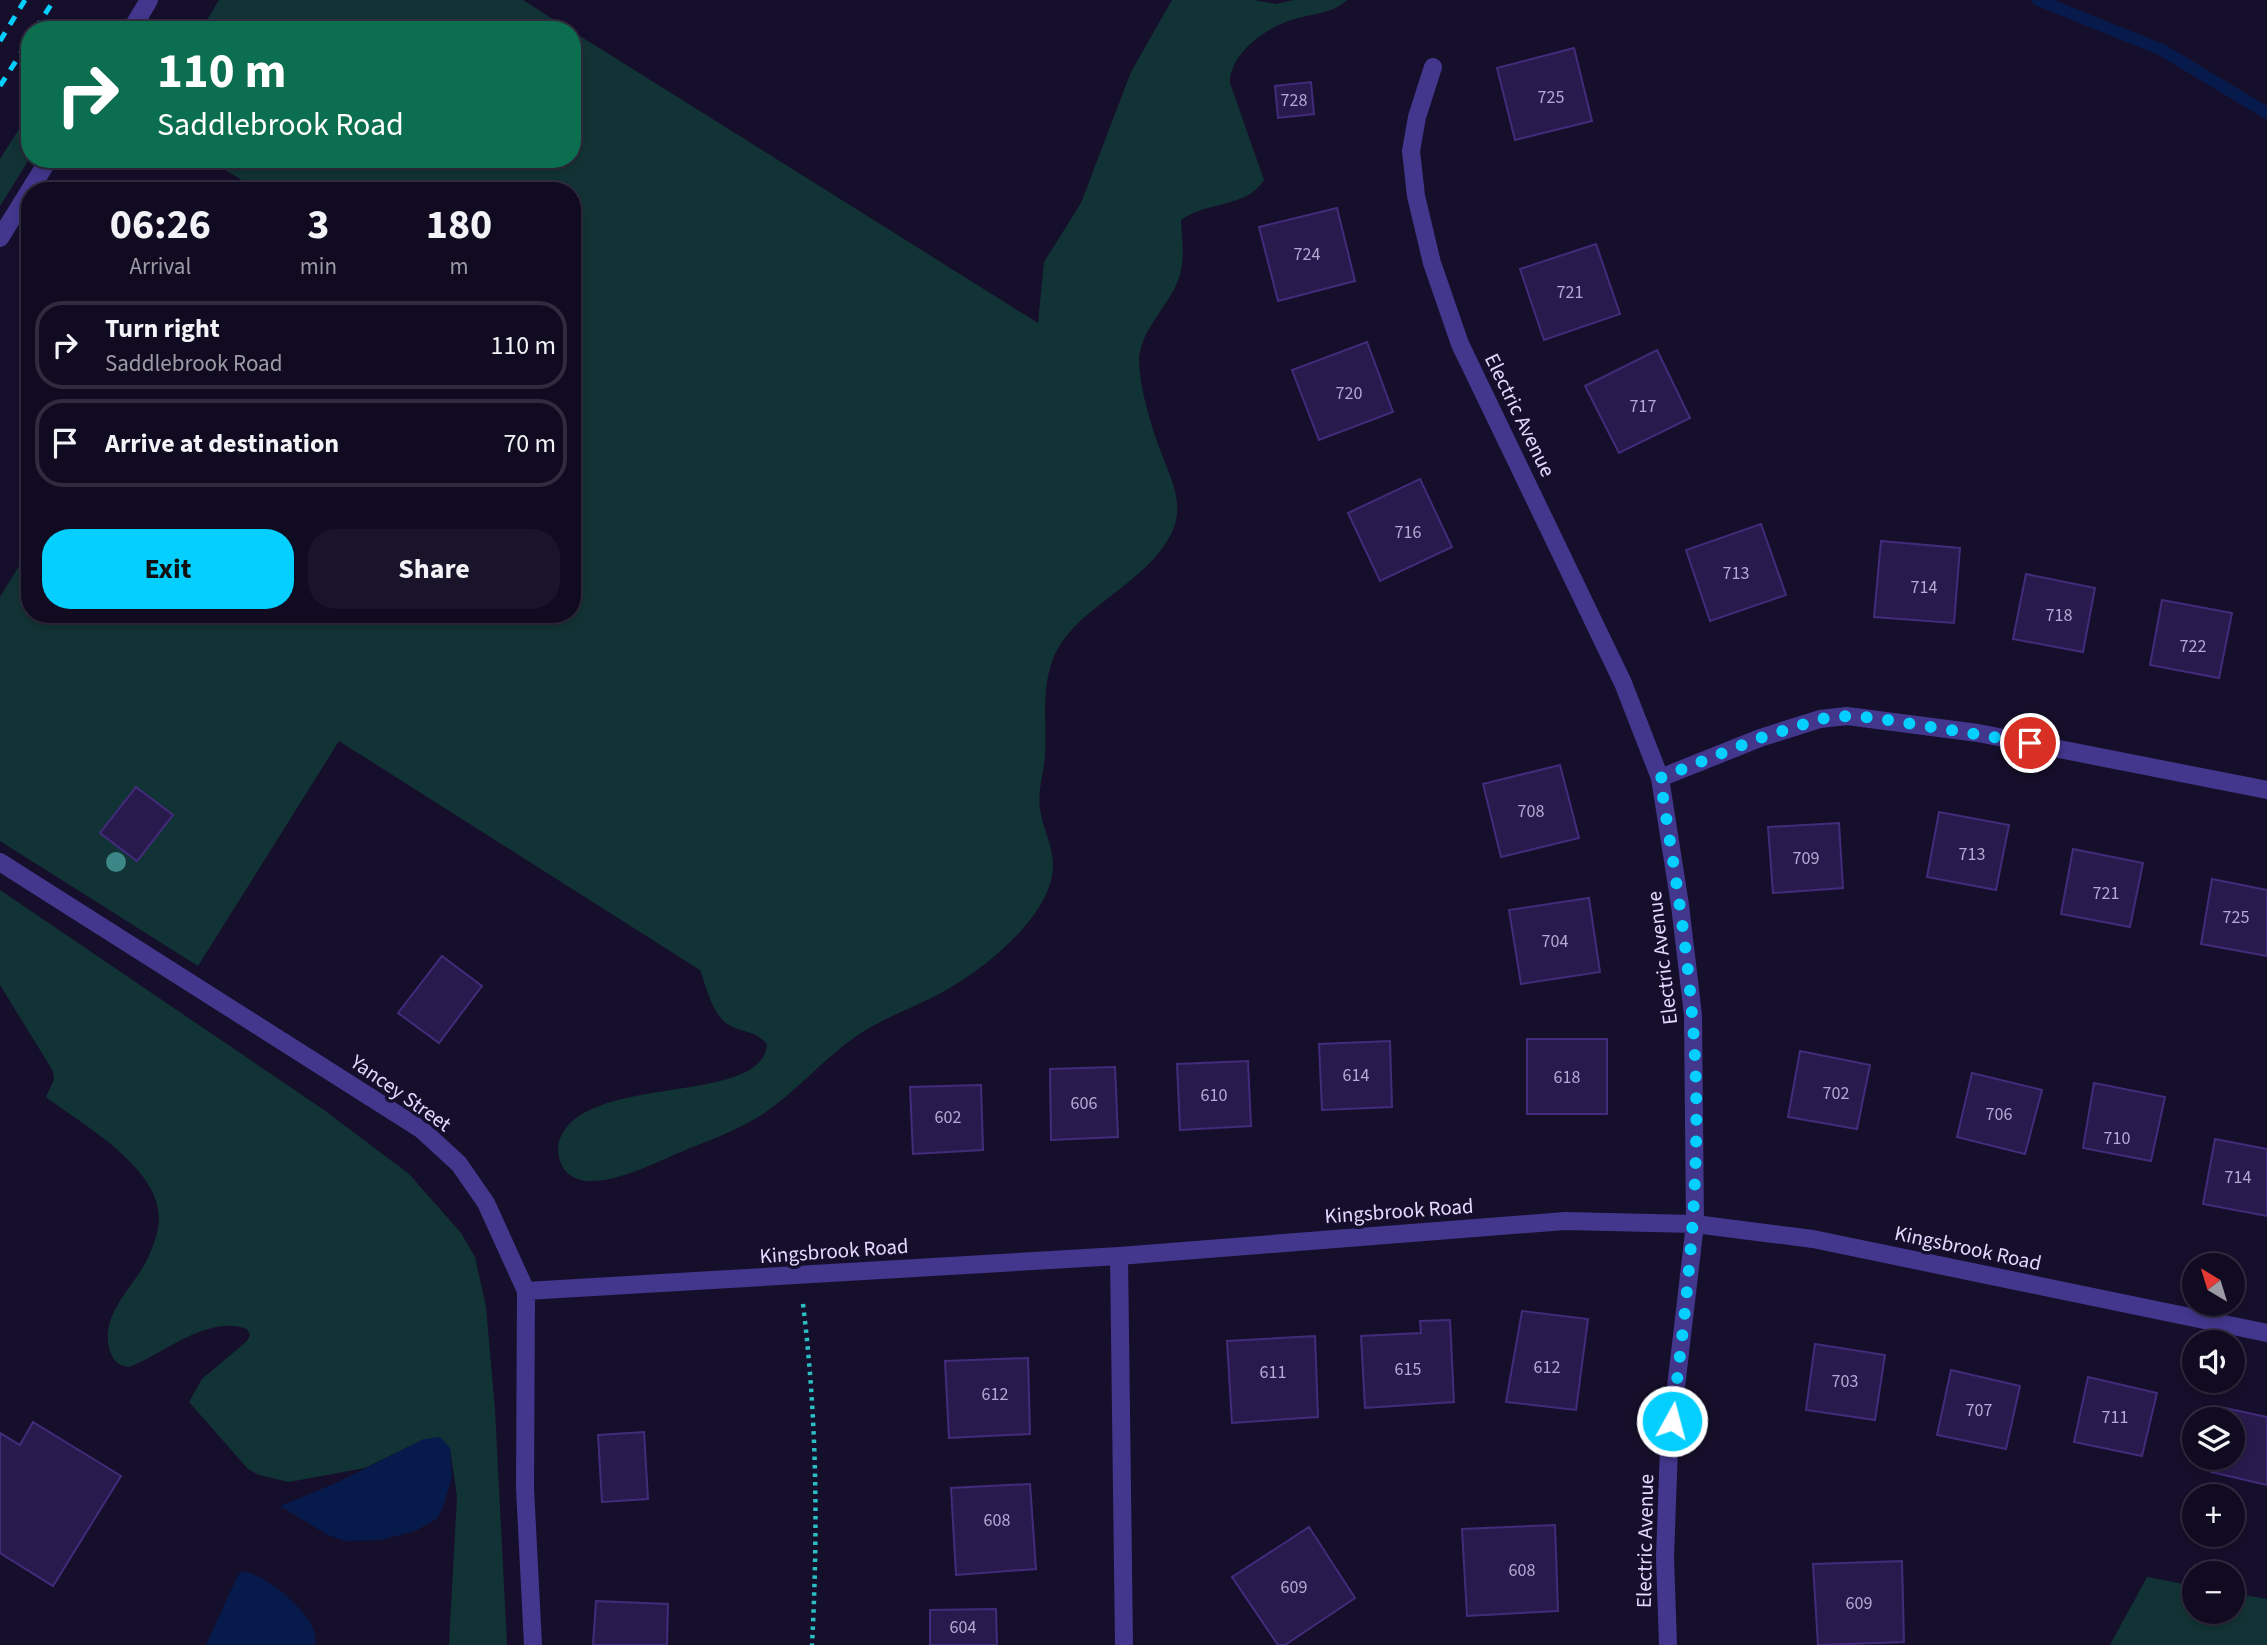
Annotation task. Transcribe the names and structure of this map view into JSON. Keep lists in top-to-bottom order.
{
  "streets": {
    "street": ["Electric Avenue", "Yancey Street", "Kingsbrook Road"]
  },
  "crossings": [
    ["Electric Avenue", "Kingsbrook Road"],
    ["Yancey Street", "Kingsbrook Road"]
  ],
  "house_numbers": [
    "725",
    "728",
    "724",
    "721",
    "720",
    "717",
    "716",
    "713",
    "714",
    "718",
    "722",
    "708",
    "713",
    "709",
    "721",
    "725",
    "704",
    "614",
    "618",
    "702",
    "610",
    "606",
    "706",
    "602",
    "710",
    "714",
    "612",
    "615",
    "611",
    "703",
    "612",
    "707",
    "711",
    "608",
    "608",
    "609",
    "609",
    "604"
  ],
  "north": "top left",
  "page": {
    "turn": ["110 m", "Saddlebrook Road"],
    "eta": [
      "06:26",
      "Arrival",
      "3",
      "min",
      "180",
      "m"
    ],
    "list": [
      {
        "name": "Turn right",
        "note": "Saddlebrook Road",
        "value": "110 m"
      },
      {
        "name": "Arrive at destination",
        "value": "70 m"
      }
    ],
    "buttons": ["Exit", "Share"],
    "map_buttons": ["+", "−"]
  }
}
